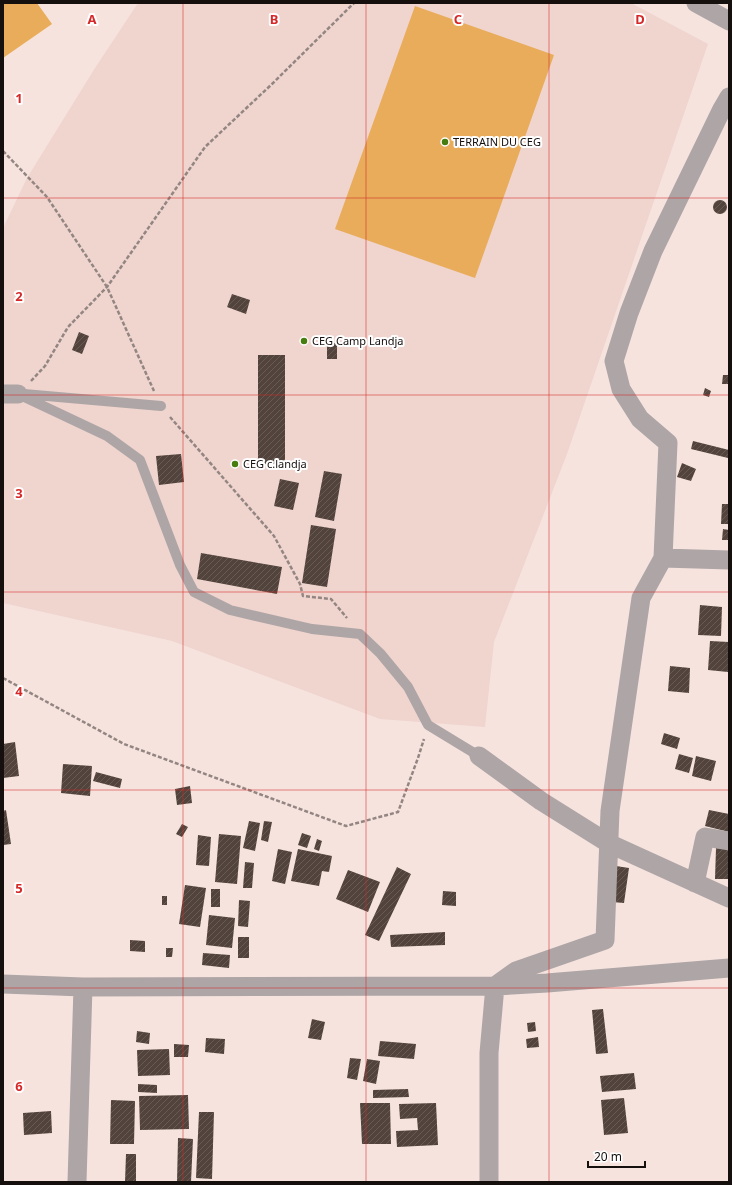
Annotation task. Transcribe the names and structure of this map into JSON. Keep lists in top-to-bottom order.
{
  "places": ["TERRAIN DU CEG", "CEG Camp Landja", "CEG c.landja"],
  "scale_bar": "20 m",
  "grid": {
    "columns": [
      "A",
      "B",
      "C",
      "D"
    ],
    "rows": [
      "1",
      "2",
      "3",
      "4",
      "5",
      "6"
    ]
  }
}
